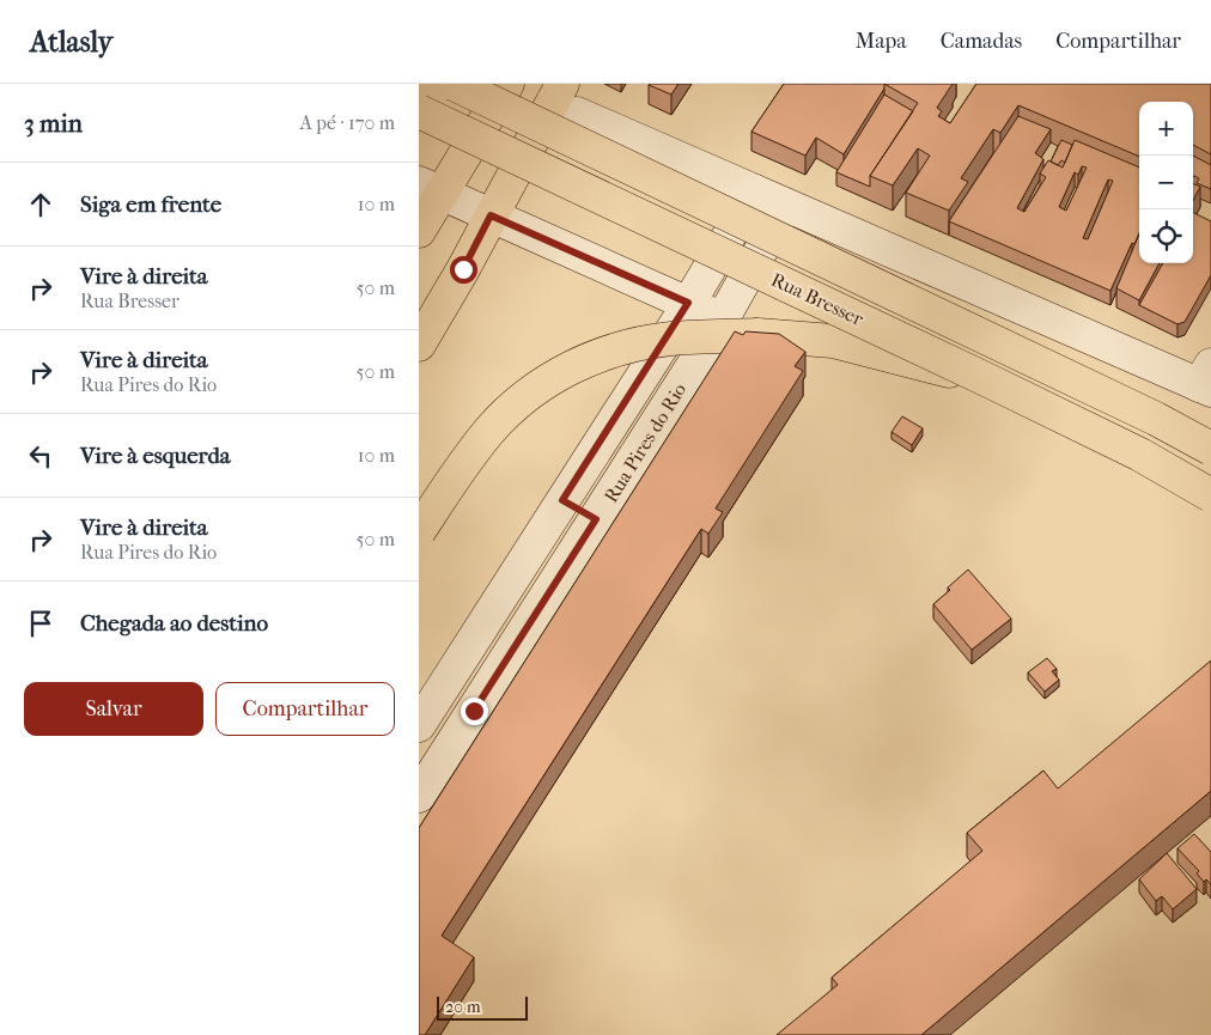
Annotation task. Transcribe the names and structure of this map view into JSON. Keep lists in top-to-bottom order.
{
  "streets": {
    "main road": ["Rua Bresser"],
    "street": ["Rua Pires do Rio"]
  },
  "scale_bar": "20 m",
  "page": {
    "header": "Atlasly",
    "nav": ["Mapa", "Camadas", "Compartilhar"],
    "heading": ["3 min", "A pé · 170 m"],
    "map_buttons": ["+", "−"],
    "list": [
      ["Siga em frente", "10 m"],
      ["Vire à direita", "Rua Bresser", "50 m"],
      ["Vire à direita", "Rua Pires do Rio", "50 m"],
      ["Vire à esquerda", "10 m"],
      ["Vire à direita", "Rua Pires do Rio", "50 m"],
      "Chegada ao destino"
    ],
    "buttons": ["Salvar", "Compartilhar"],
    "scale": "20 m"
  }
}
